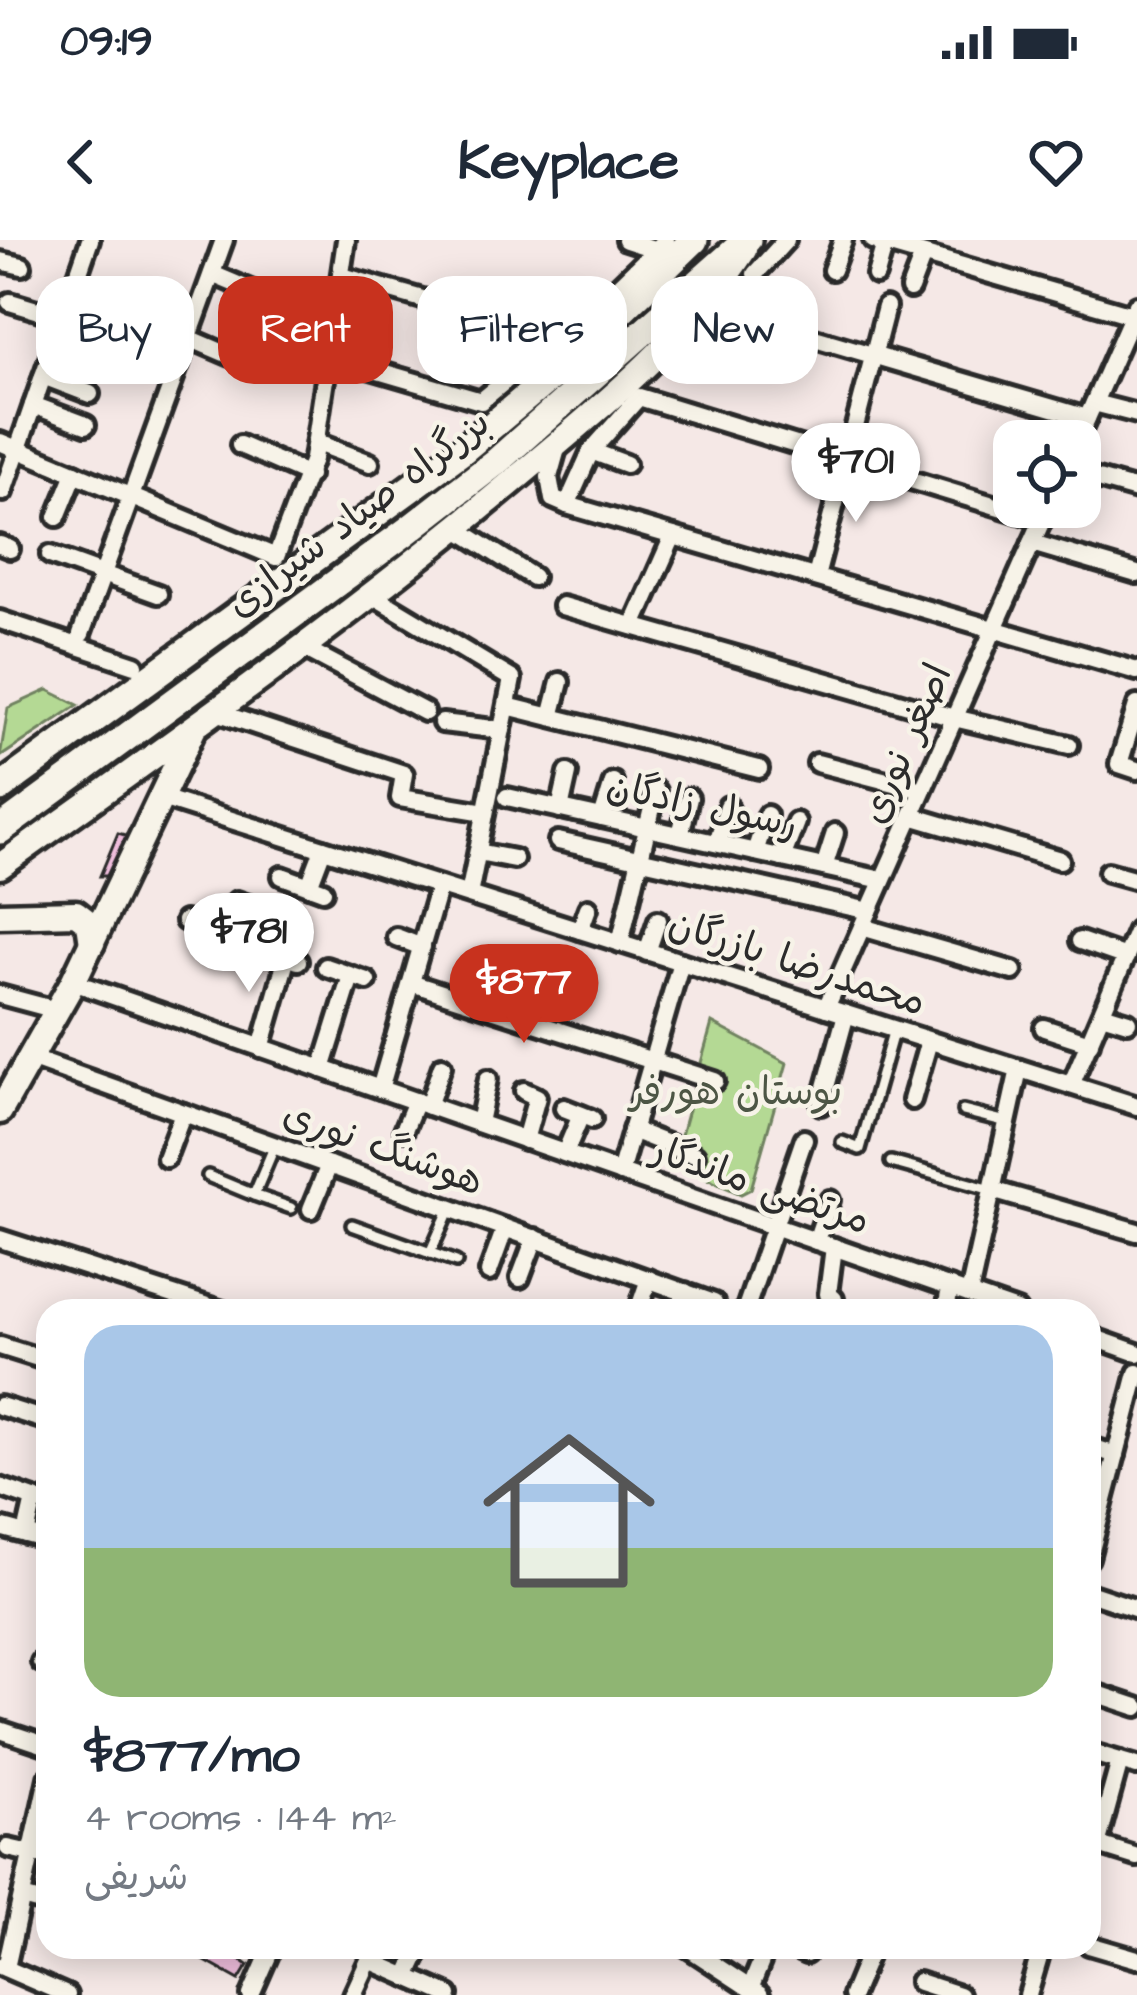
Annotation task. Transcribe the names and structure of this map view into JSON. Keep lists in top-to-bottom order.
{
  "streets": {
    "highway": ["بزرگراه صیاد شیرازی"],
    "street": [
      "اصغر نوری",
      "رسول زادگان",
      "محمدرضا بازرگان",
      "هوشنگ نوری",
      "مرتضی ماندگار"
    ]
  },
  "crossings": [
    ["اصغر نوری", "رسول زادگان"],
    ["اصغر نوری", "محمدرضا بازرگان"]
  ],
  "parks": ["بوستان هورفر"],
  "page": {
    "status": "09:19",
    "header": "Keyplace",
    "chip": [
      "Buy",
      "Rent",
      "Filters",
      "New"
    ],
    "price": ["$701", "$781", "$877"],
    "list": [
      {
        "name": "$877/mo",
        "note": "4 rooms · 144 m² · شریفی"
      }
    ]
  }
}
